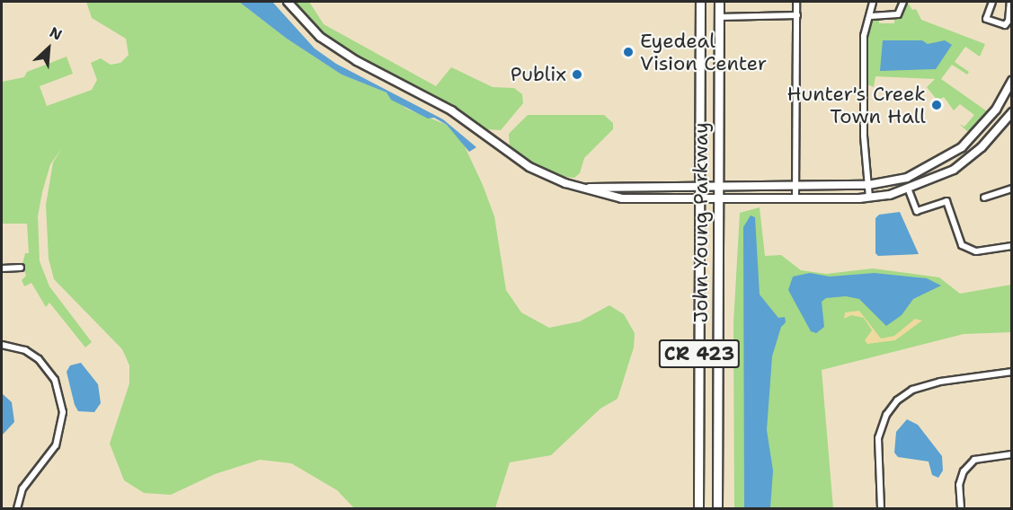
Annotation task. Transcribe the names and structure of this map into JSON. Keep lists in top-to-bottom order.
{
  "streets": {
    "highway": ["John Young Parkway", "CR 423"]
  },
  "places": ["Eyedeal Vision Center", "Publix", "Hunter's Creek Town Hall"],
  "north": "top right"
}
